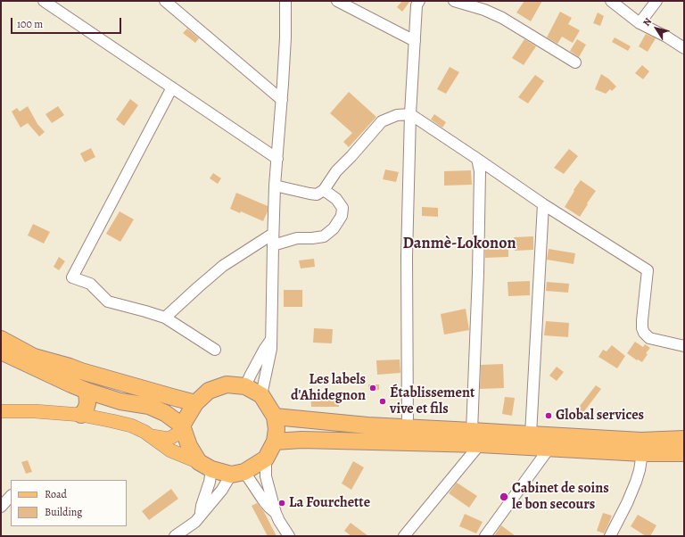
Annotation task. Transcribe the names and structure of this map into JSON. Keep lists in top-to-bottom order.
{
  "districts": ["Danmè-Lokonon"],
  "places": [
    "Les labels d'Ahidegnon",
    "Établissement vive et fils",
    "Global services",
    "Cabinet de soins le bon secours",
    "La Fourchette"
  ],
  "legend": ["Road", "Building"],
  "scale_bar": "100 m",
  "north": "top left"
}
